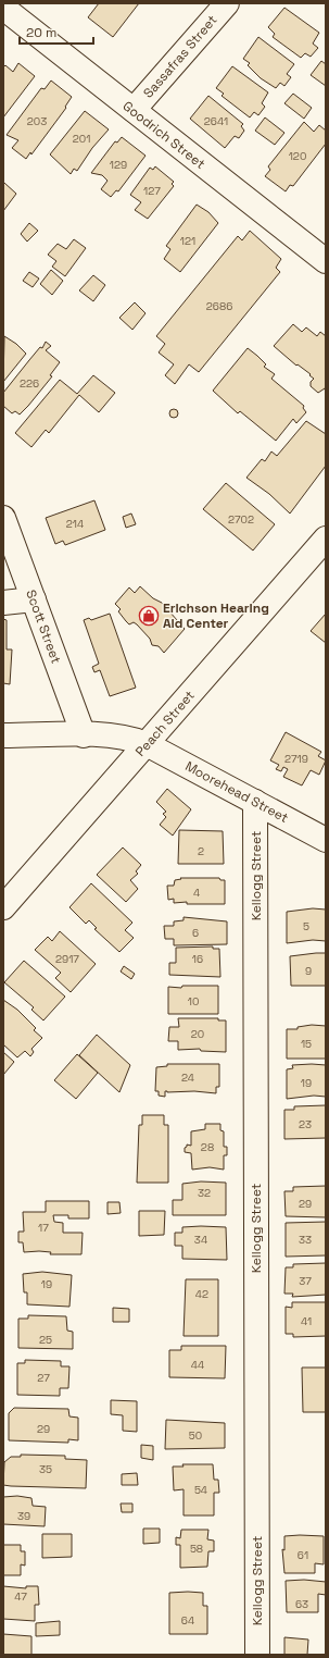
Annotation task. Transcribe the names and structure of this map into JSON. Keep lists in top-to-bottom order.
{
  "streets": {
    "street": [
      "Sassafras Street",
      "Goodrich Street",
      "Scott Street",
      "Peach Street",
      "Moorehead Street",
      "Kellogg Street"
    ]
  },
  "crossings": [
    ["Sassafras Street", "Goodrich Street"],
    ["Scott Street", "Moorehead Street"],
    ["Peach Street", "Moorehead Street"],
    ["Moorehead Street", "Kellogg Street"]
  ],
  "places": {
    "shop": ["Erichson Hearing Aid Center"]
  },
  "house_numbers": [
    "203",
    "2641",
    "201",
    "120",
    "129",
    "127",
    "121",
    "2686",
    "226",
    "2702",
    "214",
    "2719",
    "2",
    "4",
    "5",
    "6",
    "2917",
    "16",
    "9",
    "10",
    "20",
    "15",
    "24",
    "19",
    "23",
    "28",
    "32",
    "29",
    "17",
    "34",
    "33",
    "37",
    "19",
    "42",
    "41",
    "25",
    "44",
    "27",
    "29",
    "50",
    "35",
    "54",
    "39",
    "58",
    "61",
    "47",
    "63",
    "64"
  ],
  "scale_bar": "20 m"
}
